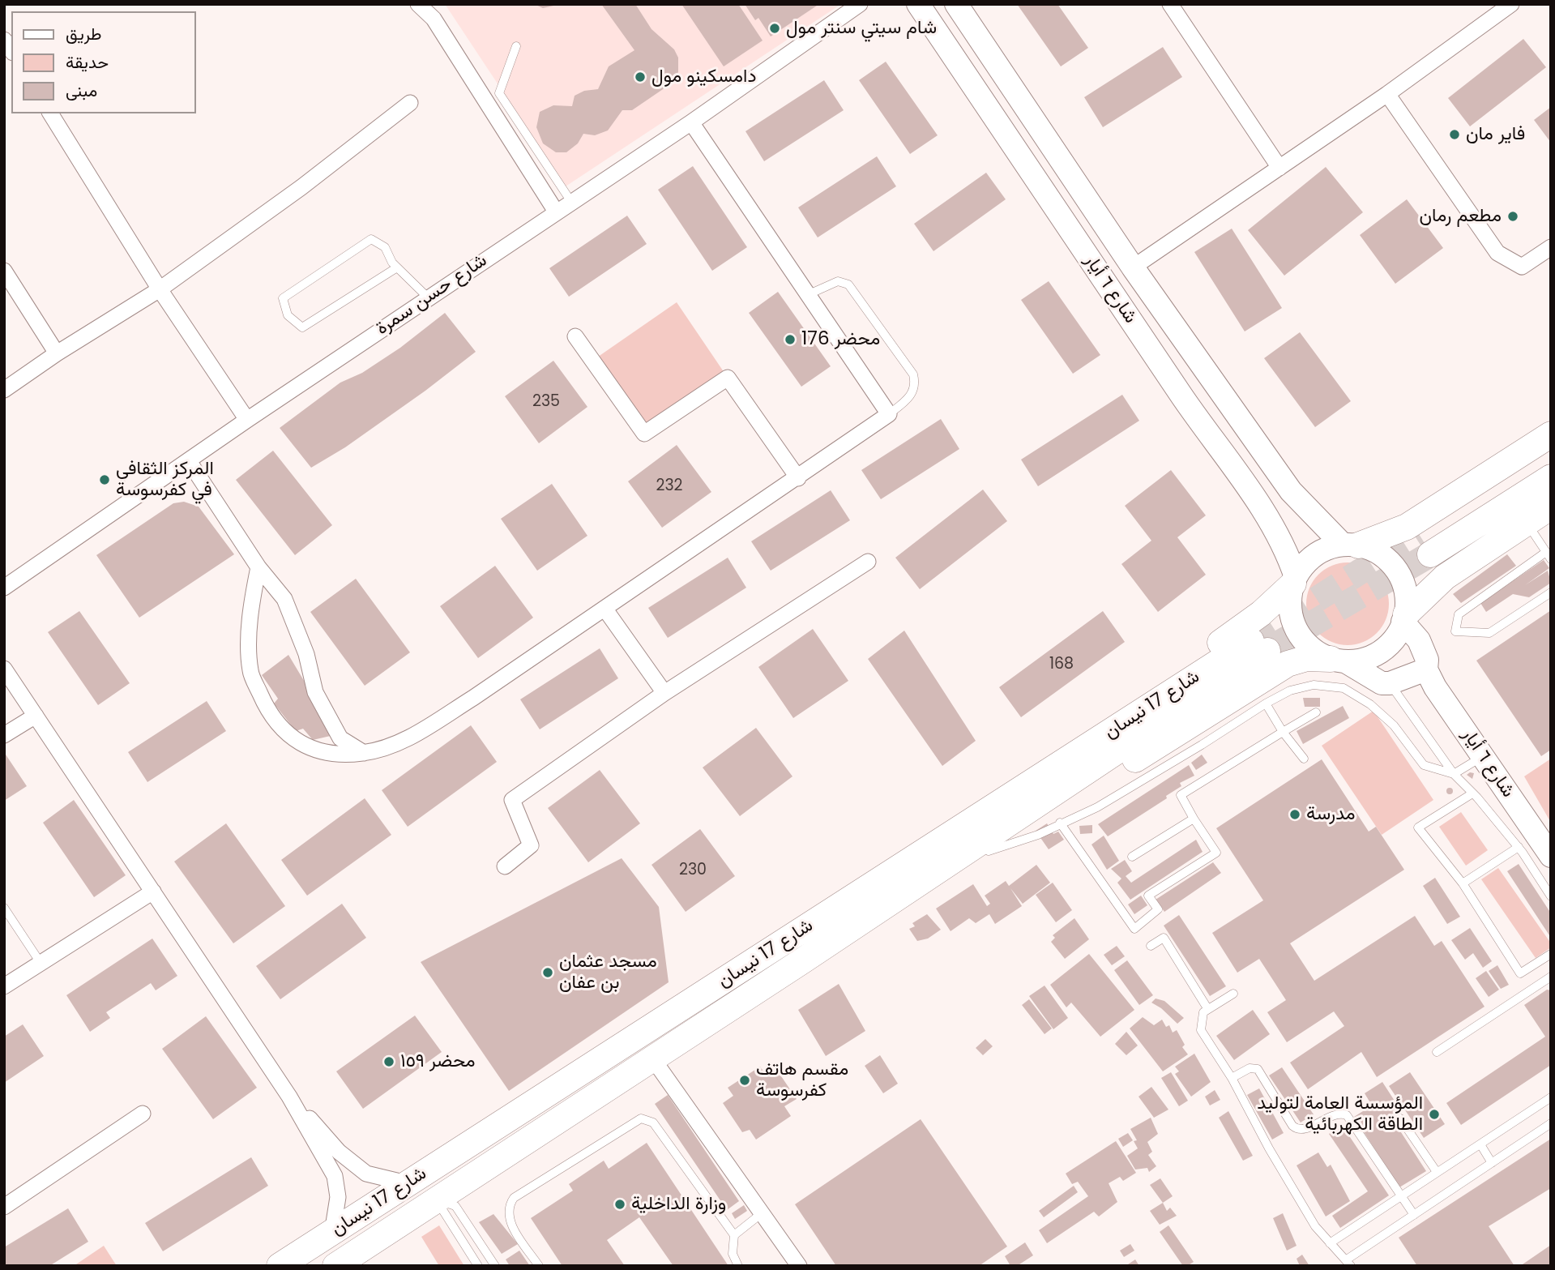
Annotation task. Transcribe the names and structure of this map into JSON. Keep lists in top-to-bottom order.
{
  "streets": {
    "main road": ["شارع ٦ أيار", "شارع 17 نيسان"],
    "street": ["شارع حسن سمرة"]
  },
  "places": [
    "شام سيتي سنتر مول",
    "دامسكينو مول",
    "فاير مان",
    "مطعم رمان",
    "محضر 176",
    "المركز الثقافي في كفرسوسة",
    "مدرسة",
    "مسجد عثمان بن عفان",
    "محضر ١٥٩",
    "مقسم هاتف كفرسوسة",
    "المؤسسة العامة لتوليد الطاقة الكهربائية",
    "وزارة الداخلية"
  ],
  "house_numbers": [
    "235",
    "232",
    "168",
    "230"
  ],
  "legend": ["طريق", "حديقة", "مبنى"]
}
